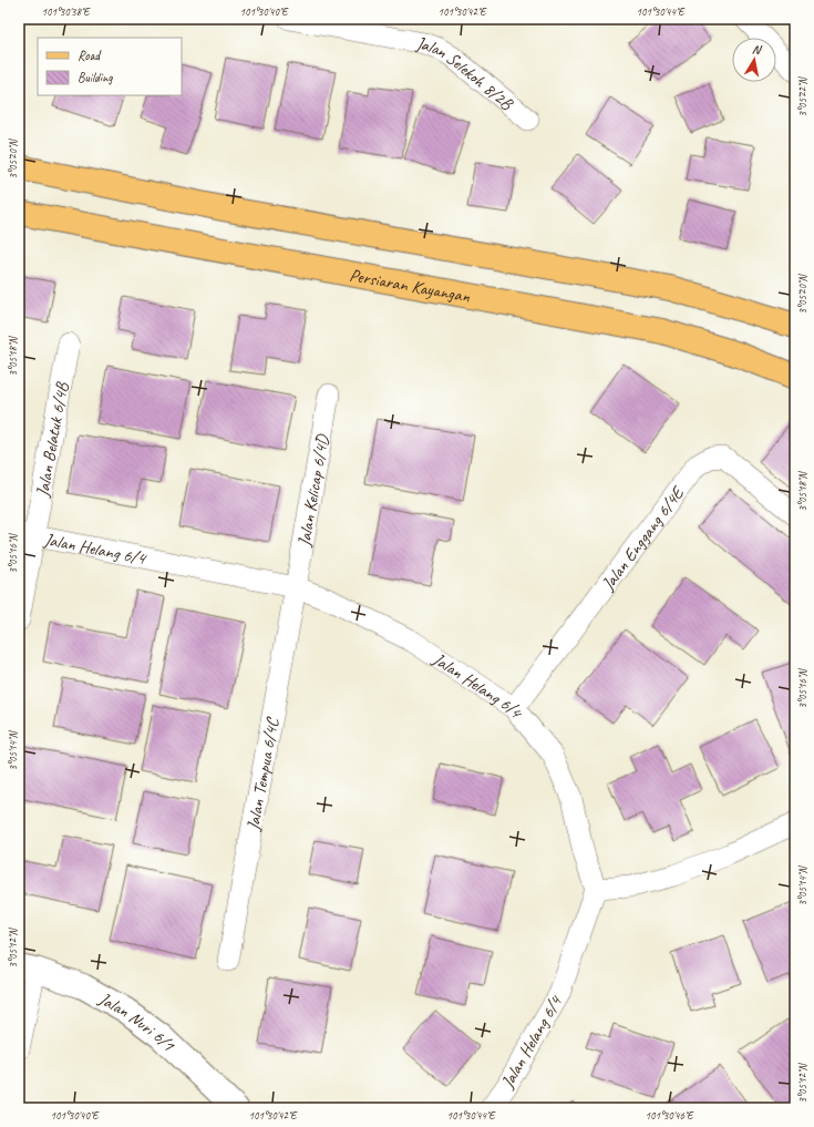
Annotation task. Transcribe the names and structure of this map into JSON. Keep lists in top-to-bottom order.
{
  "streets": {
    "main road": ["Persiaran Kayangan"],
    "street": [
      "Jalan Selekoh 8/2B",
      "Jalan Belatuk 6/4B",
      "Jalan Kelicap 6/4D",
      "Jalan Enggang 6/4E",
      "Jalan Helang 6/4",
      "Jalan Tempua 6/4C",
      "Jalan Nuri 6/1"
    ]
  },
  "crossings": [
    ["Jalan Belatuk 6/4B", "Jalan Helang 6/4"],
    ["Jalan Kelicap 6/4D", "Jalan Helang 6/4"],
    ["Jalan Kelicap 6/4D", "Jalan Tempua 6/4C"],
    ["Jalan Enggang 6/4E", "Jalan Helang 6/4"],
    ["Jalan Helang 6/4", "Jalan Tempua 6/4C"]
  ],
  "legend": ["Road", "Building"],
  "north": "top",
  "coordinates": [
    "101°30'38\"E",
    "101°30'40\"E",
    "101°30'42\"E",
    "101°30'44\"E",
    "3°05'22\"N",
    "3°05'20\"N",
    "3°05'18\"N",
    "3°05'16\"N",
    "3°05'14\"N",
    "3°05'12\"N",
    "101°30'46\"E"
  ]
}
